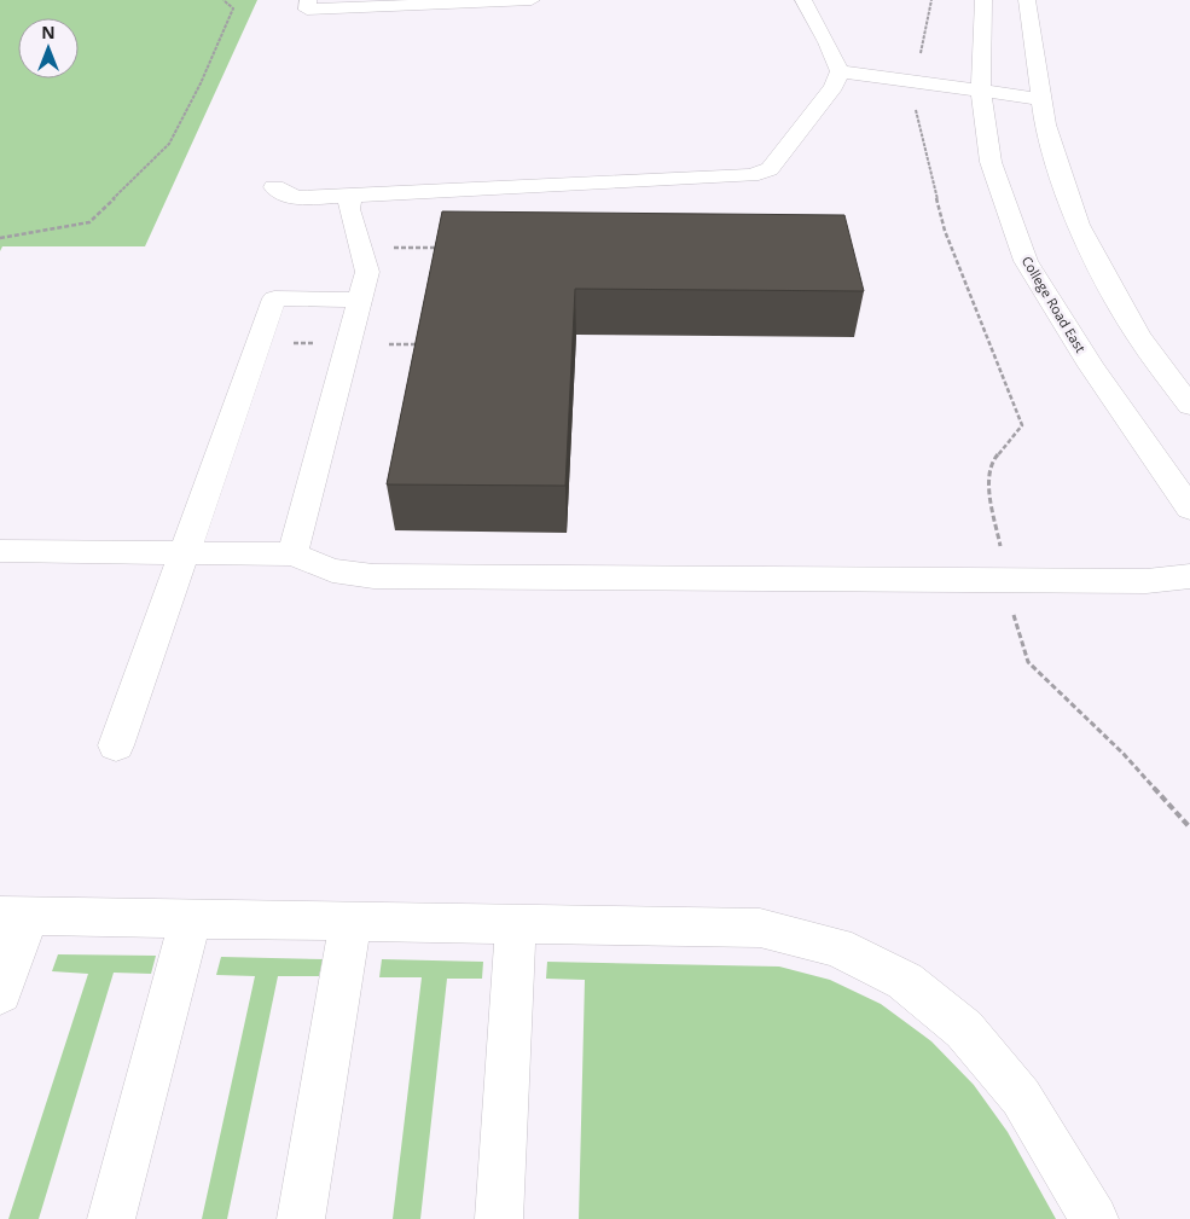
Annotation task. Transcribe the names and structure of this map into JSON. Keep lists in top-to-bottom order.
{
  "streets": {
    "street": ["College Road East"]
  },
  "north": "top"
}
